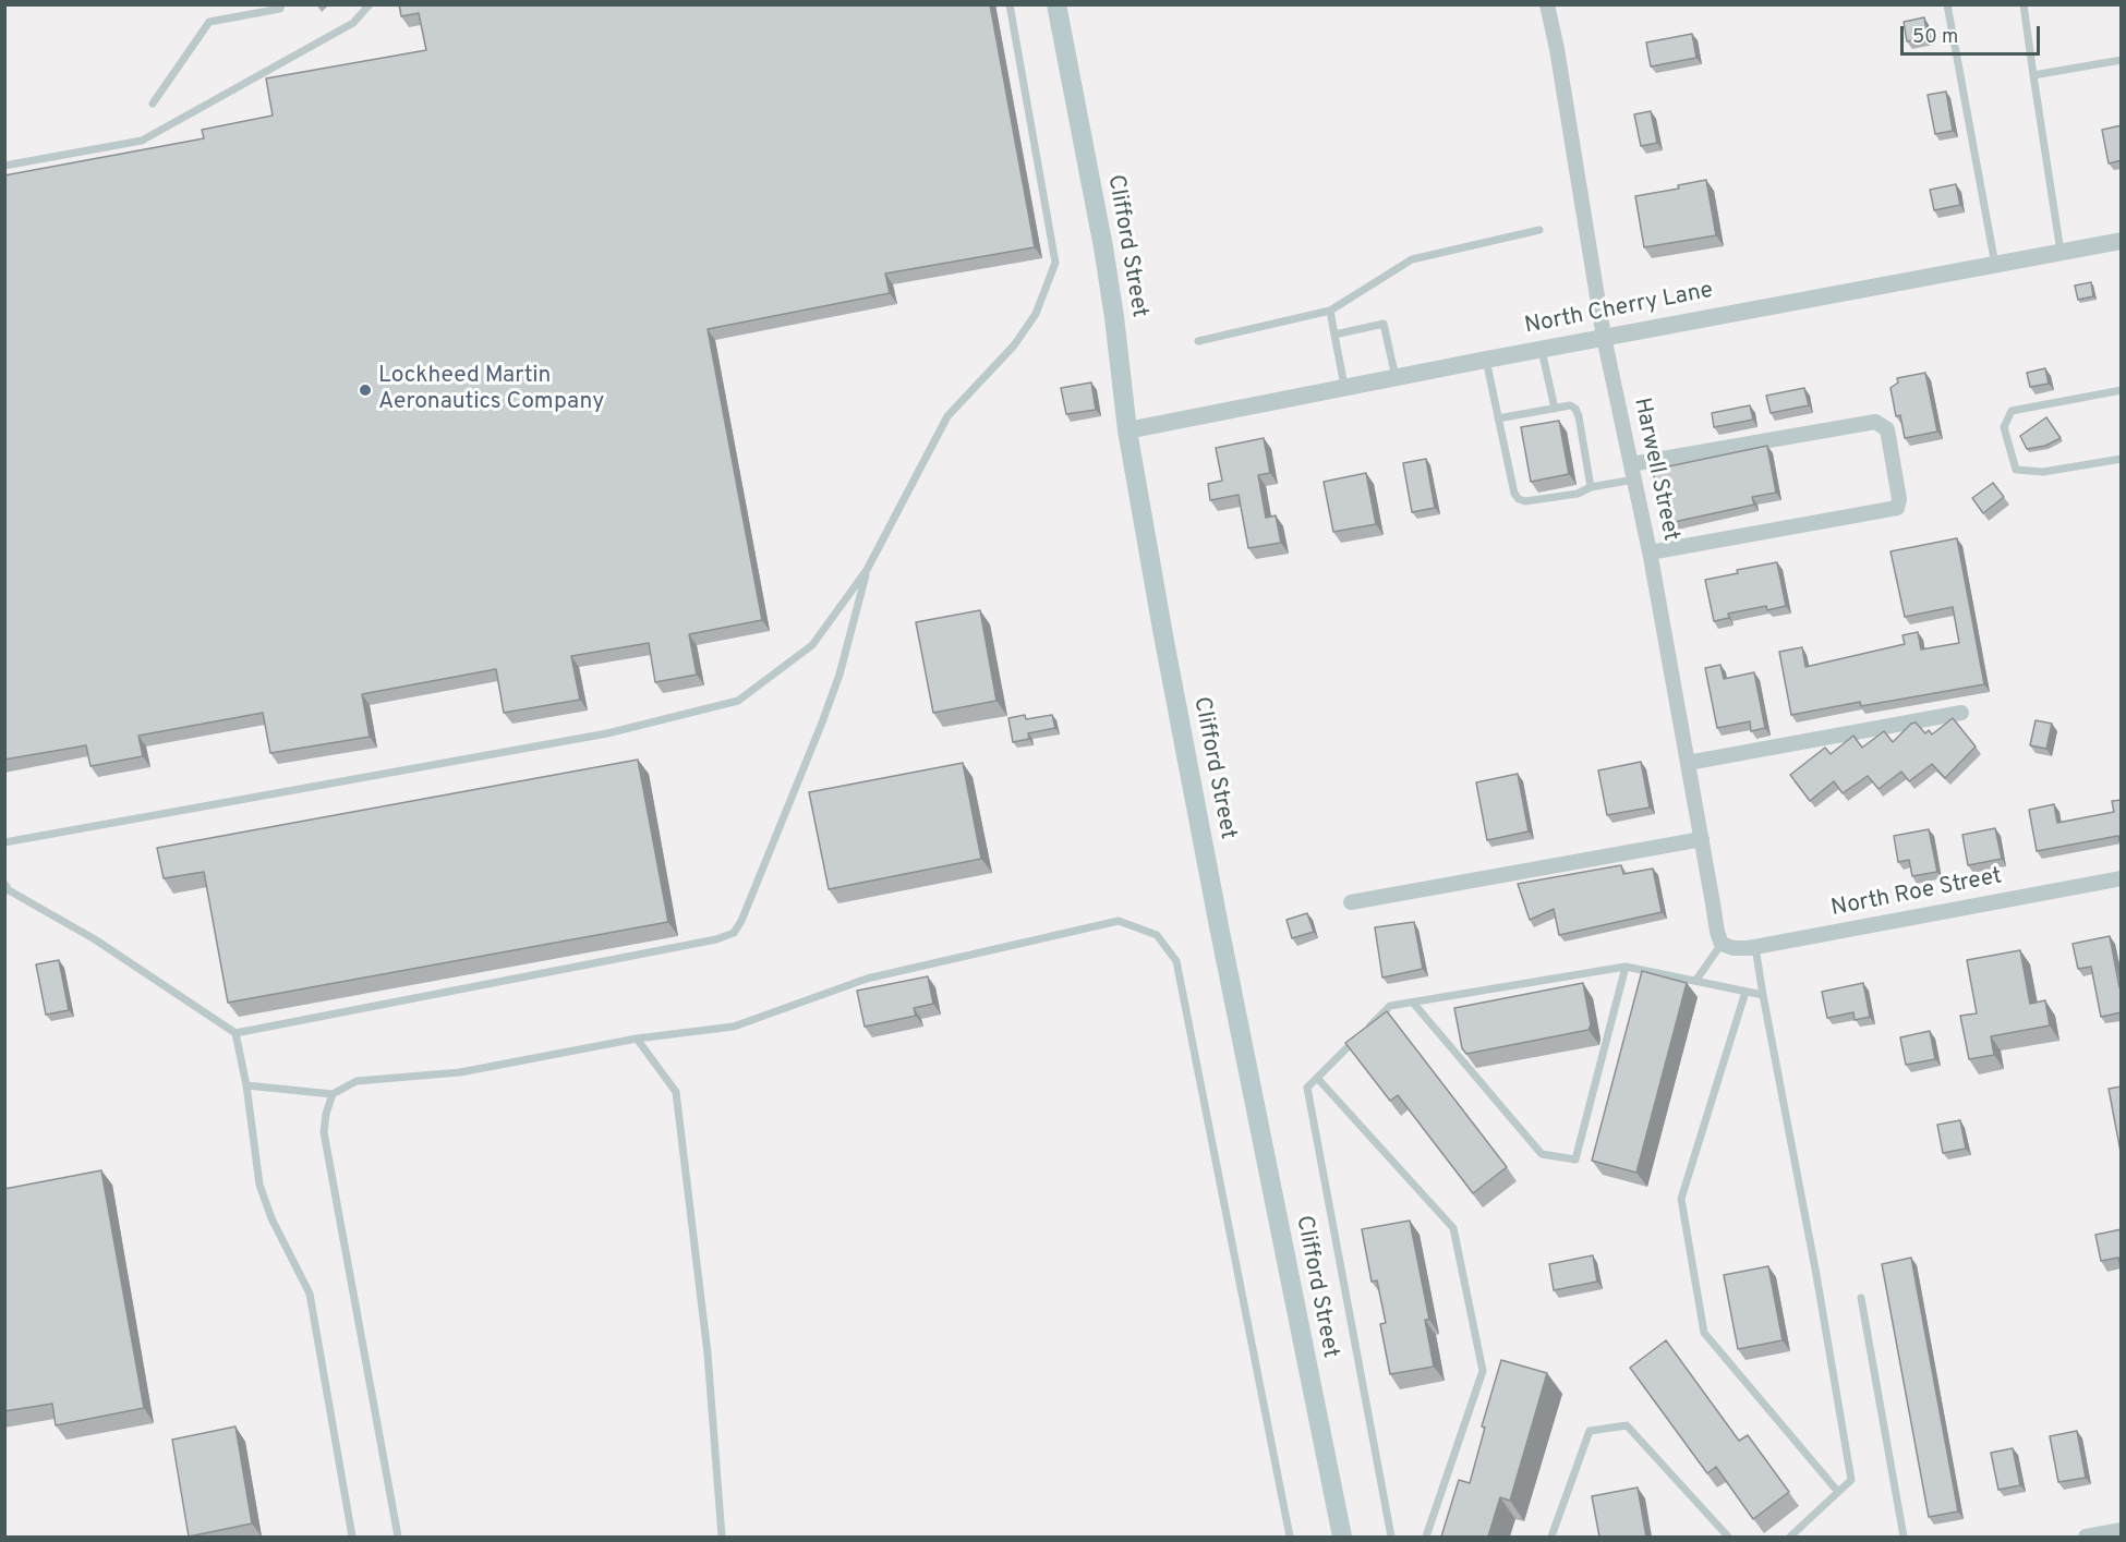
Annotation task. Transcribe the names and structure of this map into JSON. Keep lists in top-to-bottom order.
{
  "streets": {
    "main road": ["Clifford Street"],
    "street": ["North Cherry Lane", "Harwell Street", "North Roe Street"]
  },
  "crossings": [
    ["Clifford Street", "North Cherry Lane"],
    ["North Cherry Lane", "Harwell Street"],
    ["Harwell Street", "North Roe Street"]
  ],
  "places": ["Lockheed Martin Aeronautics Company"],
  "scale_bar": "50 m"
}
